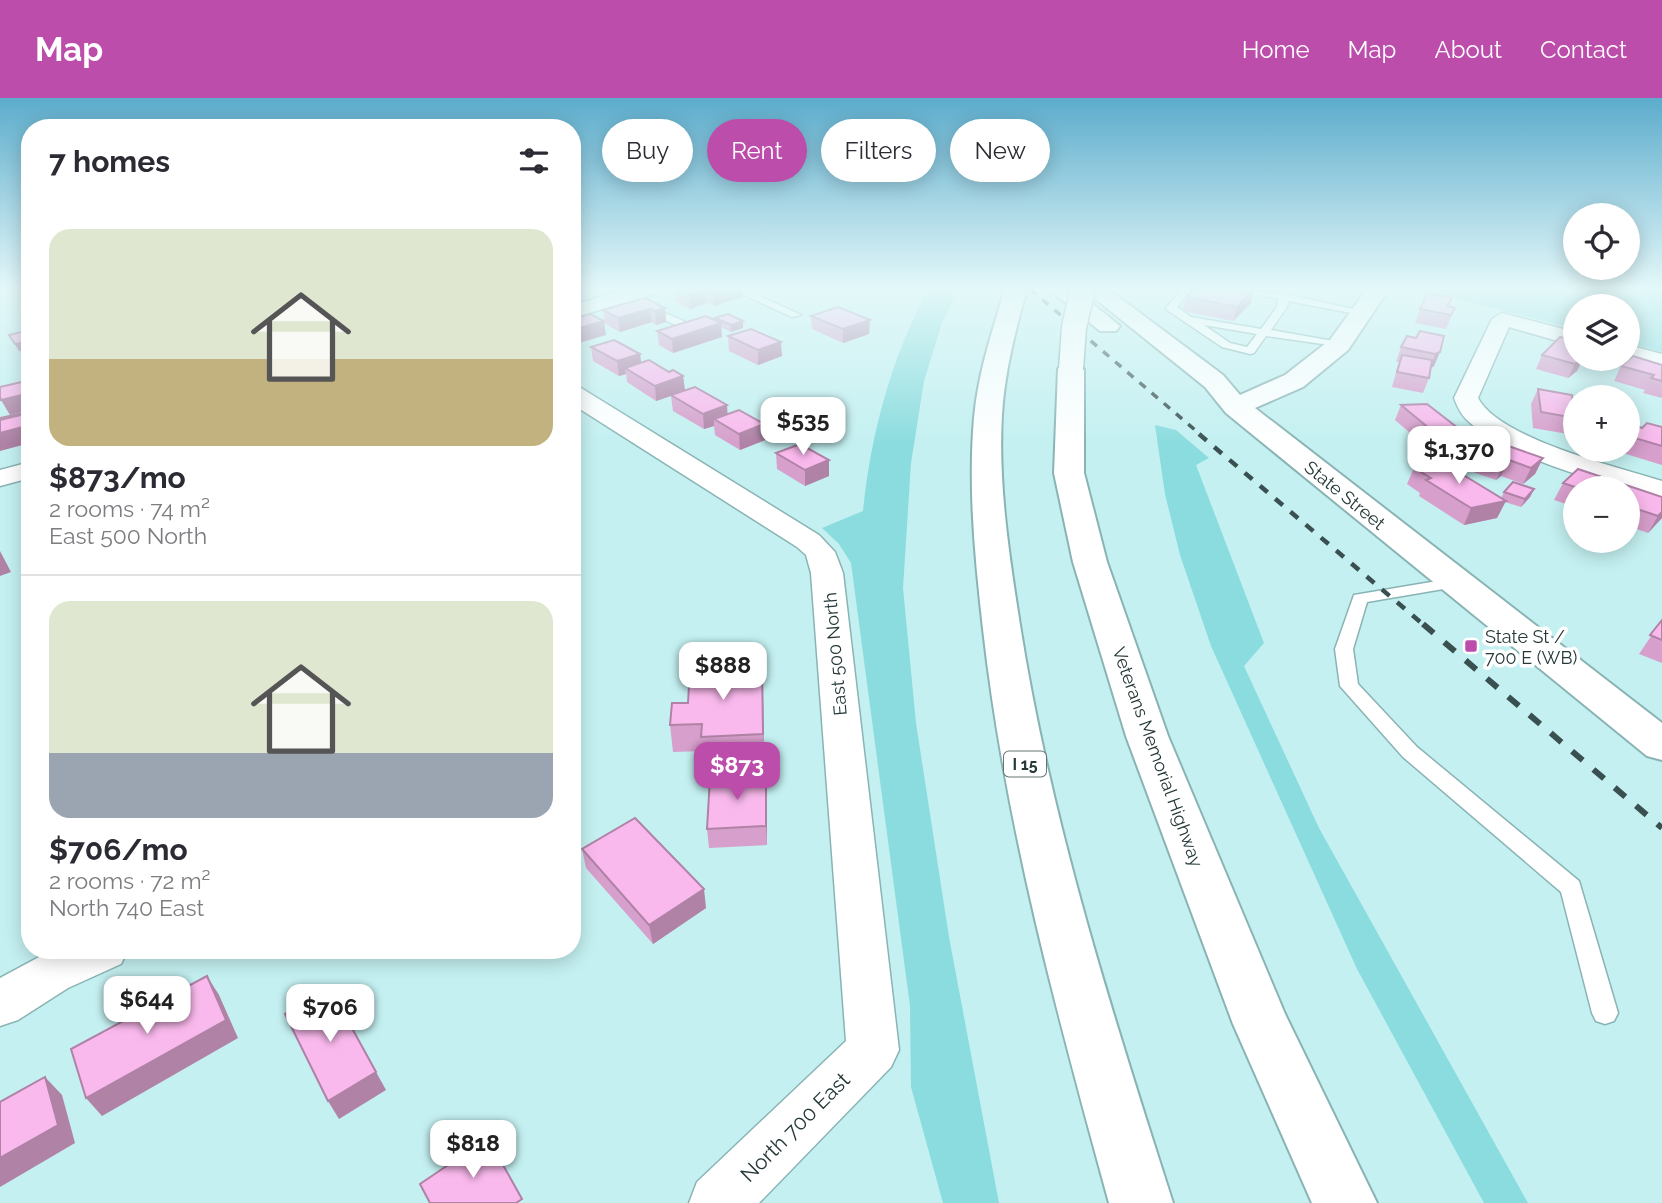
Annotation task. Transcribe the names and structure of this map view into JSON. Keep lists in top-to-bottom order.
{
  "streets": {
    "main road": ["State Street", "Veterans Memorial Highway", "I 15"],
    "street": ["East 500 North", "North 700 East"]
  },
  "crossings": [
    ["East 500 North", "North 700 East"]
  ],
  "places": {
    "transit": ["State St / 700 E (WB)"]
  },
  "page": {
    "header": "Map",
    "nav": [
      "Home",
      "Map",
      "About",
      "Contact"
    ],
    "chip": [
      "Buy",
      "Rent",
      "Filters",
      "New"
    ],
    "heading": "7 homes",
    "map_buttons": ["+", "−"],
    "list": [
      {
        "name": "$873/mo",
        "note": "2 rooms · 74 m² · East 500 North"
      },
      {
        "name": "$706/mo",
        "note": "2 rooms · 72 m² · North 740 East"
      }
    ],
    "price": [
      "$535",
      "$1,370",
      "$888",
      "$873",
      "$644",
      "$706",
      "$818"
    ]
  }
}
